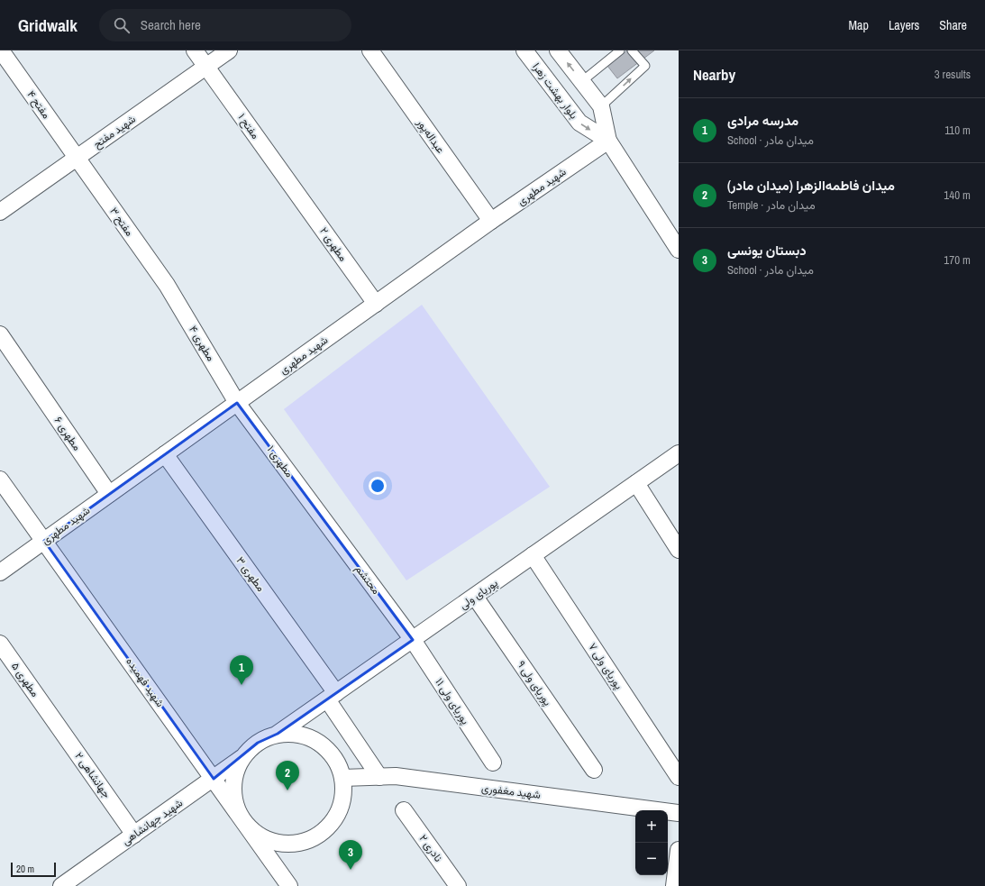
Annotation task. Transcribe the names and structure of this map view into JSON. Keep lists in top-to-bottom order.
{
  "streets": {
    "street": [
      "بلوار بهشت زهرا",
      "مفتح ۴",
      "مفتح ۱",
      "شهید مفتح",
      "عبداله‌پور",
      "شهید مطهری",
      "مفتح ۳",
      "مطهری ۲",
      "مطهری ۴",
      "مطهری ۶",
      "مطهری ۱",
      "مطهری ۳",
      "محتشم",
      "پوریای ولی",
      "پوریای ولی ۷",
      "مطهری ۵",
      "شهید فهمیده",
      "پوریای ولی ۹",
      "پوریای ولی ۱۱",
      "جهانشاهی ۲",
      "شهید مغفوری",
      "شهید جهانشاهی",
      "نادری ۲"
    ]
  },
  "crossings": [
    ["بلوار بهشت زهرا", "شهید مطهری"],
    ["مفتح ۴", "شهید مفتح"],
    ["مفتح ۴", "مفتح ۳"],
    ["مفتح ۱", "شهید مفتح"],
    ["مفتح ۱", "مطهری ۲"],
    ["شهید مفتح", "مفتح ۳"],
    ["عبداله‌پور", "شهید مطهری"],
    ["شهید مطهری", "مطهری ۲"],
    ["شهید مطهری", "مطهری ۴"],
    ["شهید مطهری", "مطهری ۶"],
    ["شهید مطهری", "مطهری ۱"],
    ["شهید مطهری", "مطهری ۳"],
    ["شهید مطهری", "شهید فهمیده"],
    ["مفتح ۳", "مطهری ۴"],
    ["مطهری ۴", "مطهری ۱"],
    ["مطهری ۱", "محتشم"],
    ["مطهری ۳", "پوریای ولی"],
    ["مطهری ۳", "شهید مغفوری"],
    ["محتشم", "پوریای ولی"],
    ["محتشم", "پوریای ولی ۱۱"],
    ["پوریای ولی", "پوریای ولی ۷"],
    ["پوریای ولی", "شهید فهمیده"],
    ["پوریای ولی", "پوریای ولی ۹"],
    ["پوریای ولی", "پوریای ولی ۱۱"],
    ["پوریای ولی", "شهید مغفوری"],
    ["پوریای ولی", "شهید جهانشاهی"],
    ["مطهری ۵", "جهانشاهی ۲"],
    ["شهید فهمیده", "شهید مغفوری"],
    ["شهید فهمیده", "شهید جهانشاهی"],
    ["جهانشاهی ۲", "شهید جهانشاهی"],
    ["شهید مغفوری", "شهید جهانشاهی"]
  ],
  "scale_bar": "20 m",
  "page": {
    "header": "Gridwalk",
    "search": "Search here",
    "nav": ["Map", "Layers", "Share"],
    "heading": ["Nearby", "3 results"],
    "list": [
      {
        "mark": "1",
        "name": "مدرسه مرادی",
        "note": "School · میدان مادر",
        "value": "110 m"
      },
      {
        "mark": "2",
        "name": "میدان فاطمه‌الزهرا (میدان مادر)",
        "note": "Temple · میدان مادر",
        "value": "140 m"
      },
      {
        "mark": "3",
        "name": "دبستان یونسی",
        "note": "School · میدان مادر",
        "value": "170 m"
      }
    ],
    "pins": ["1", "2", "3"],
    "map_buttons": ["+", "−"],
    "scale": "20 m"
  }
}
